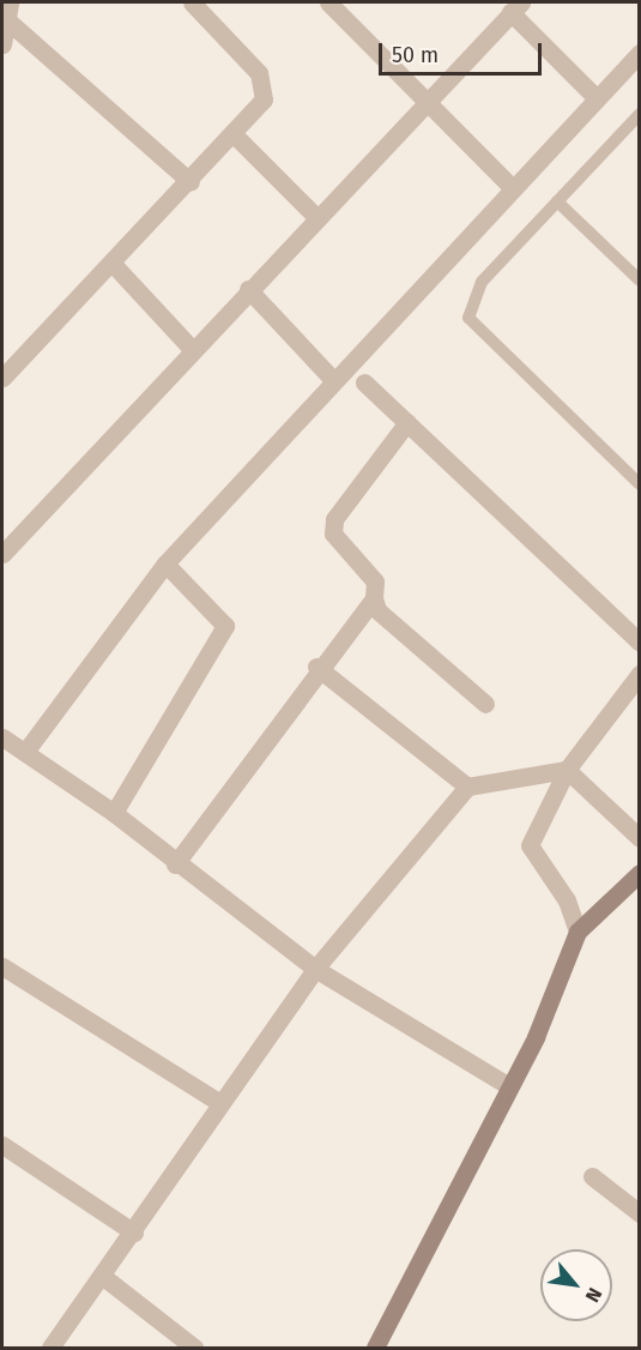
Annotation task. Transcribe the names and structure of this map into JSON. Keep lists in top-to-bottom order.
{
  "scale_bar": "50 m",
  "north": "bottom right"
}
